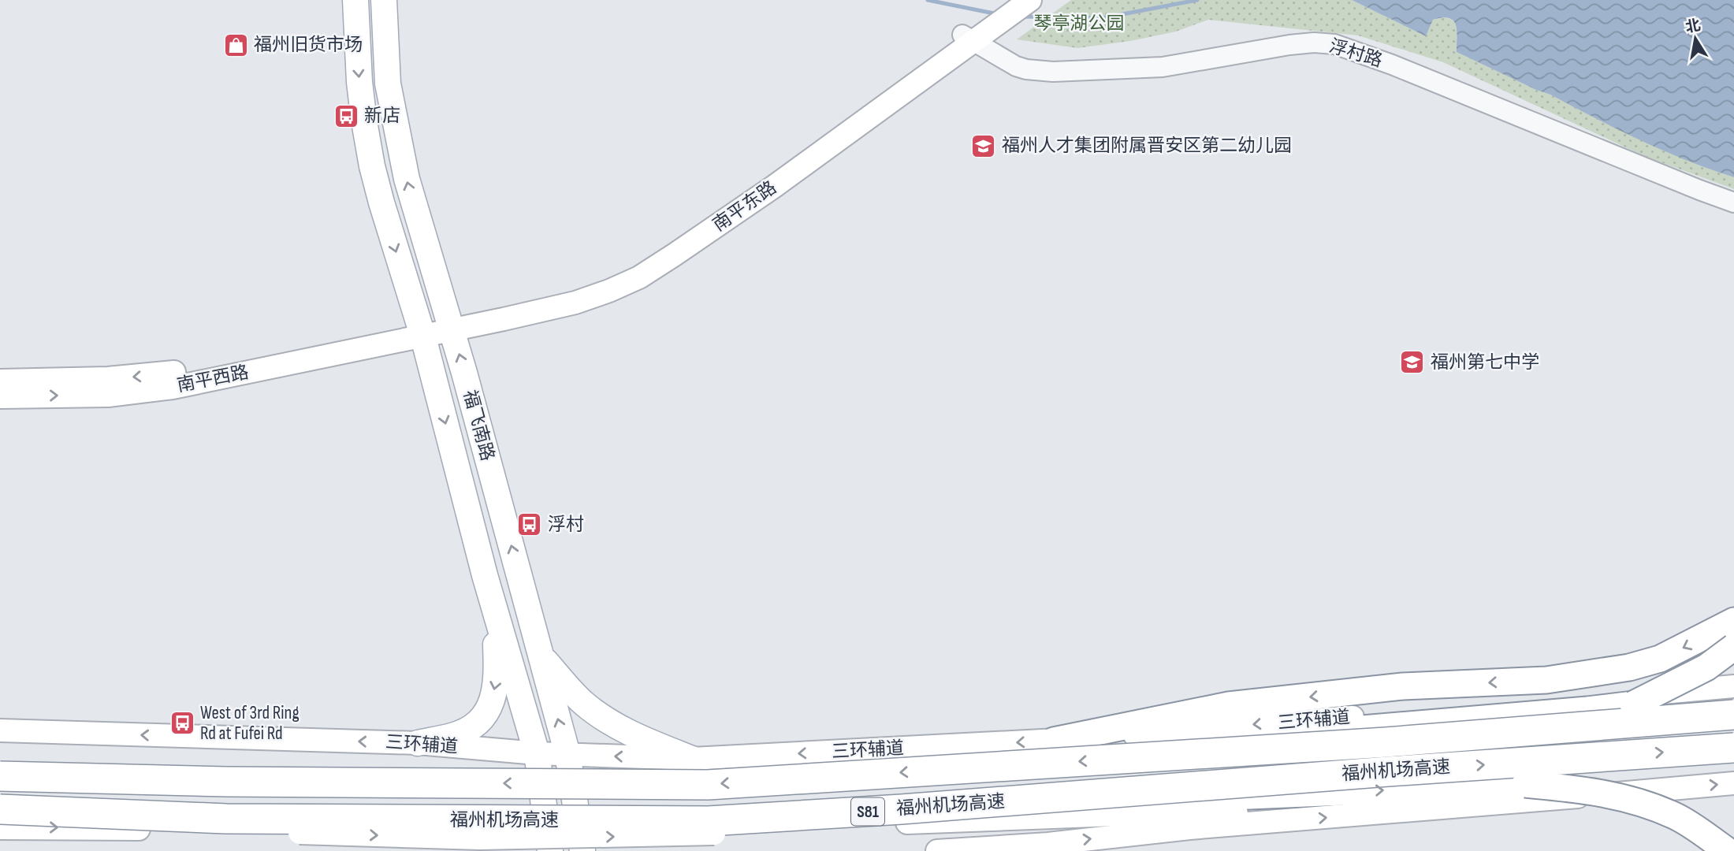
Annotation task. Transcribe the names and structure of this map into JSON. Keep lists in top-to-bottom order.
{
  "streets": {
    "highway": ["福州机场高速", "S81"],
    "main road": [
      "南平东路",
      "南平西路",
      "福飞南路",
      "三环辅道"
    ],
    "street": ["浮村路"]
  },
  "crossings": [
    ["浮村路", "南平东路"],
    ["南平东路", "南平西路"],
    ["南平东路", "福飞南路"],
    ["南平西路", "福飞南路"],
    ["福飞南路", "三环辅道"]
  ],
  "parks": ["琴亭湖公园"],
  "places": {
    "shop": ["福州旧货市场"],
    "bus stop": ["新店", "浮村", "West of 3rd Ring Rd at Fufei Rd"],
    "school or university": ["福州人才集团附属晋安区第二幼儿园", "福州第七中学"]
  },
  "north": "top"
}
